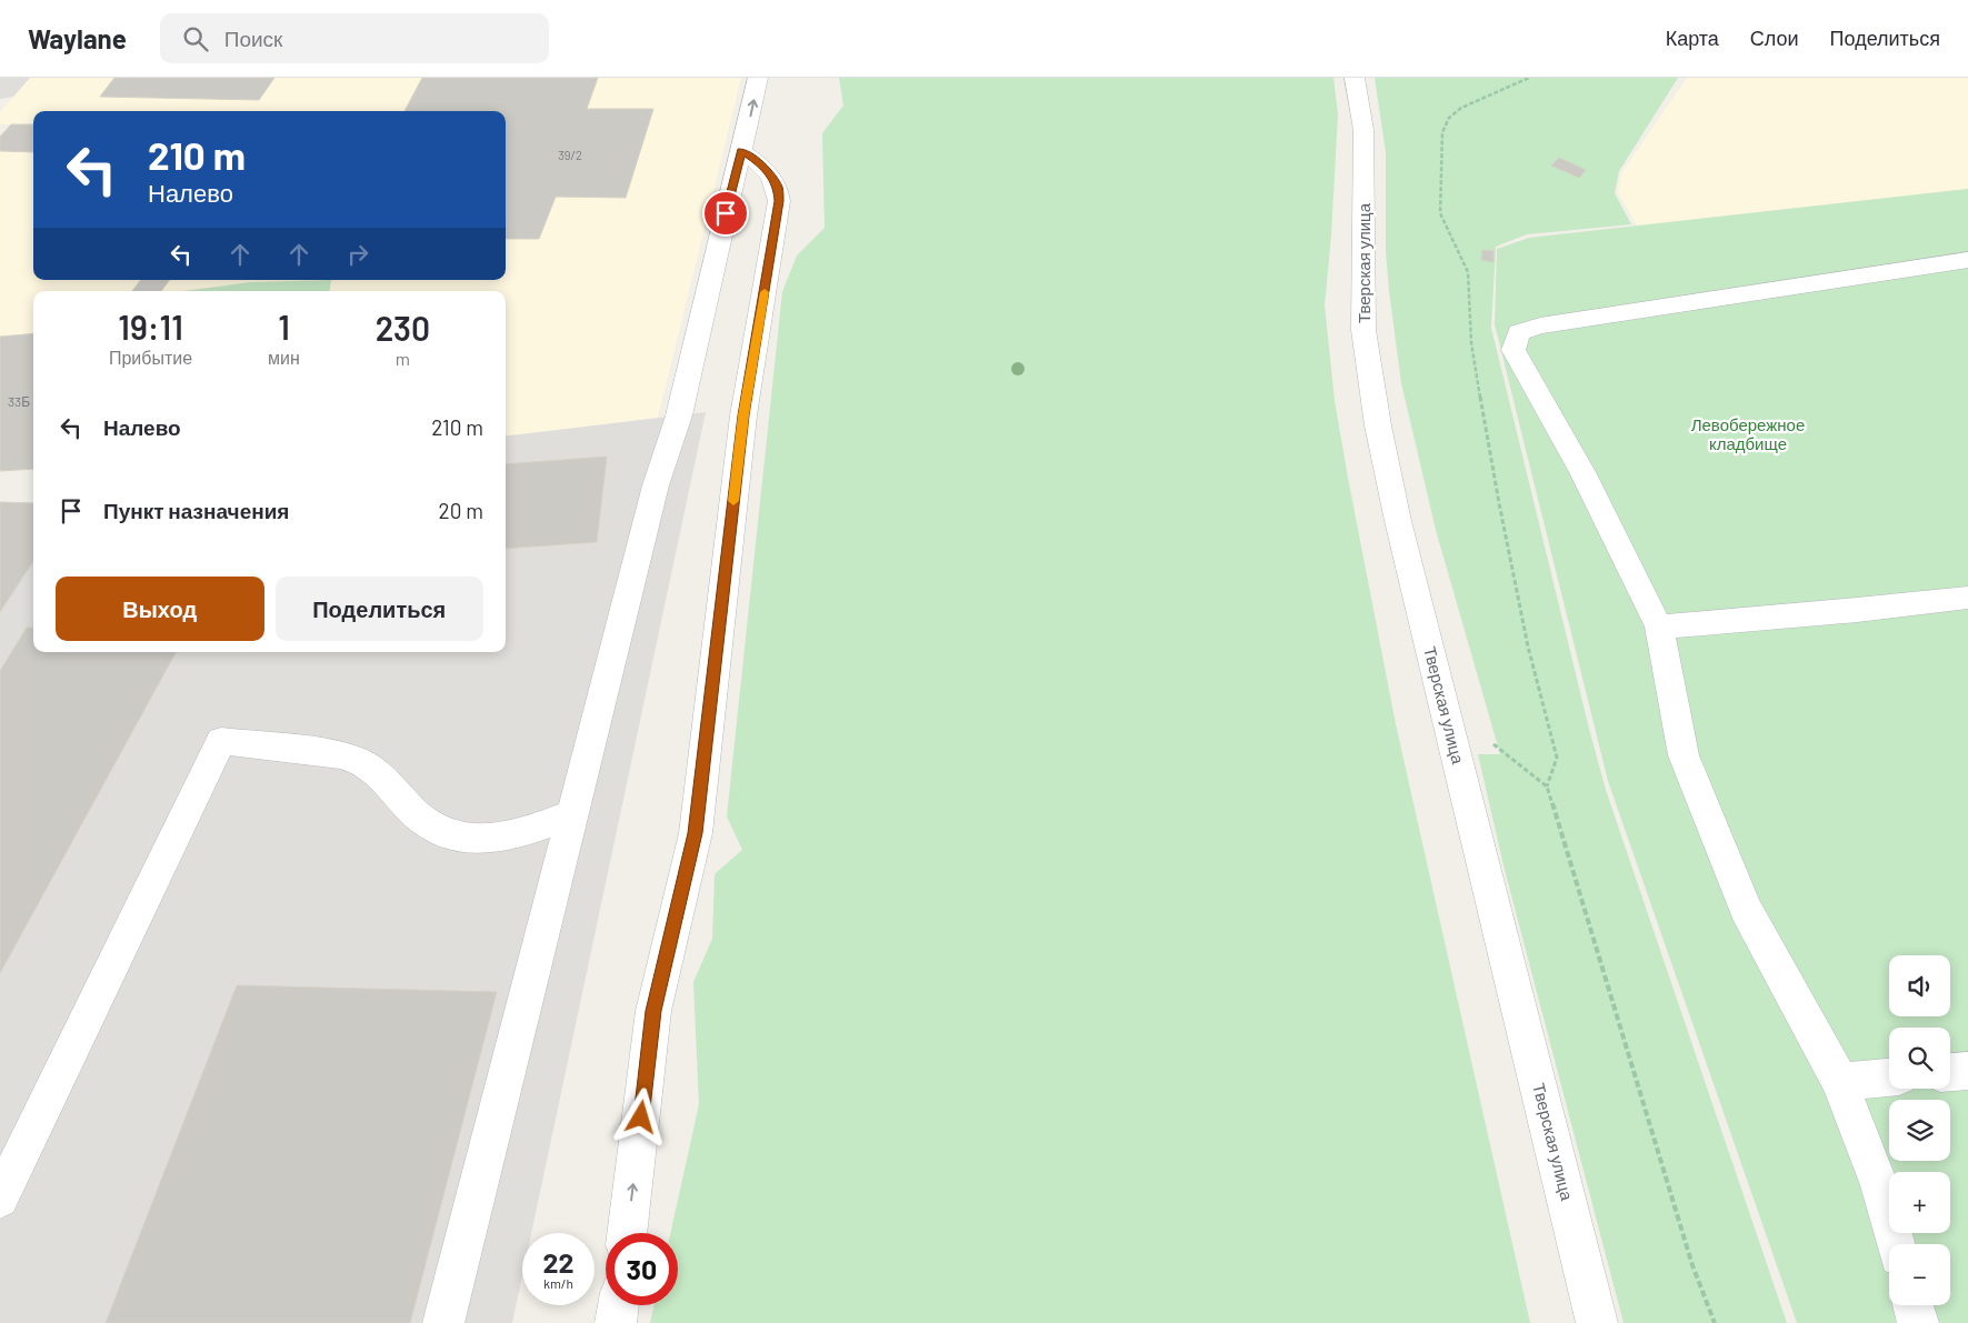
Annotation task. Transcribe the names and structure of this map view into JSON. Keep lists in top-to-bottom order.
{
  "streets": {
    "street": ["Тверская улица"]
  },
  "parks": ["Левобережное кладбище"],
  "house_numbers": ["39/2", "33Б"],
  "page": {
    "header": "Waylane",
    "search": "Поиск",
    "nav": ["Карта", "Слои", "Поделиться"],
    "turn": ["210 m", "Налево"],
    "eta": [
      "19:11",
      "Прибытие",
      "1",
      "мин",
      "230",
      "m"
    ],
    "list": [
      {
        "name": "Налево",
        "value": "210 m"
      },
      {
        "name": "Пункт назначения",
        "value": "20 m"
      }
    ],
    "buttons": ["Выход", "Поделиться"],
    "map_buttons": ["+", "−"],
    "speed": "22 km/h",
    "limit": "30"
  }
}
